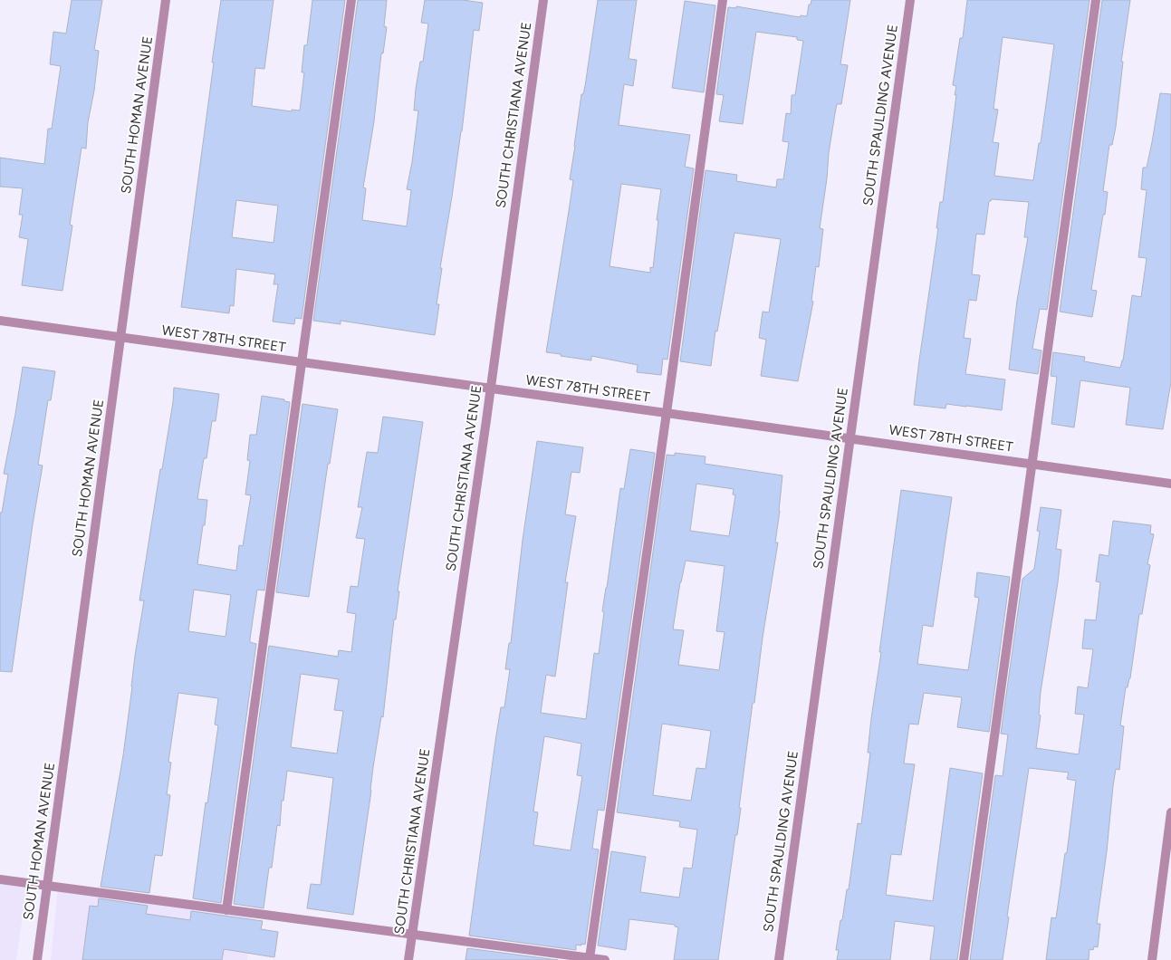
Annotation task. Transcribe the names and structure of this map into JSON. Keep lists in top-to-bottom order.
{
  "streets": {
    "street": [
      "SOUTH HOMAN AVENUE",
      "SOUTH CHRISTIANA AVENUE",
      "SOUTH SPAULDING AVENUE",
      "WEST 78TH STREET"
    ]
  },
  "crossings": [
    ["SOUTH HOMAN AVENUE", "WEST 78TH STREET"],
    ["SOUTH CHRISTIANA AVENUE", "WEST 78TH STREET"],
    ["SOUTH SPAULDING AVENUE", "WEST 78TH STREET"]
  ]
}
